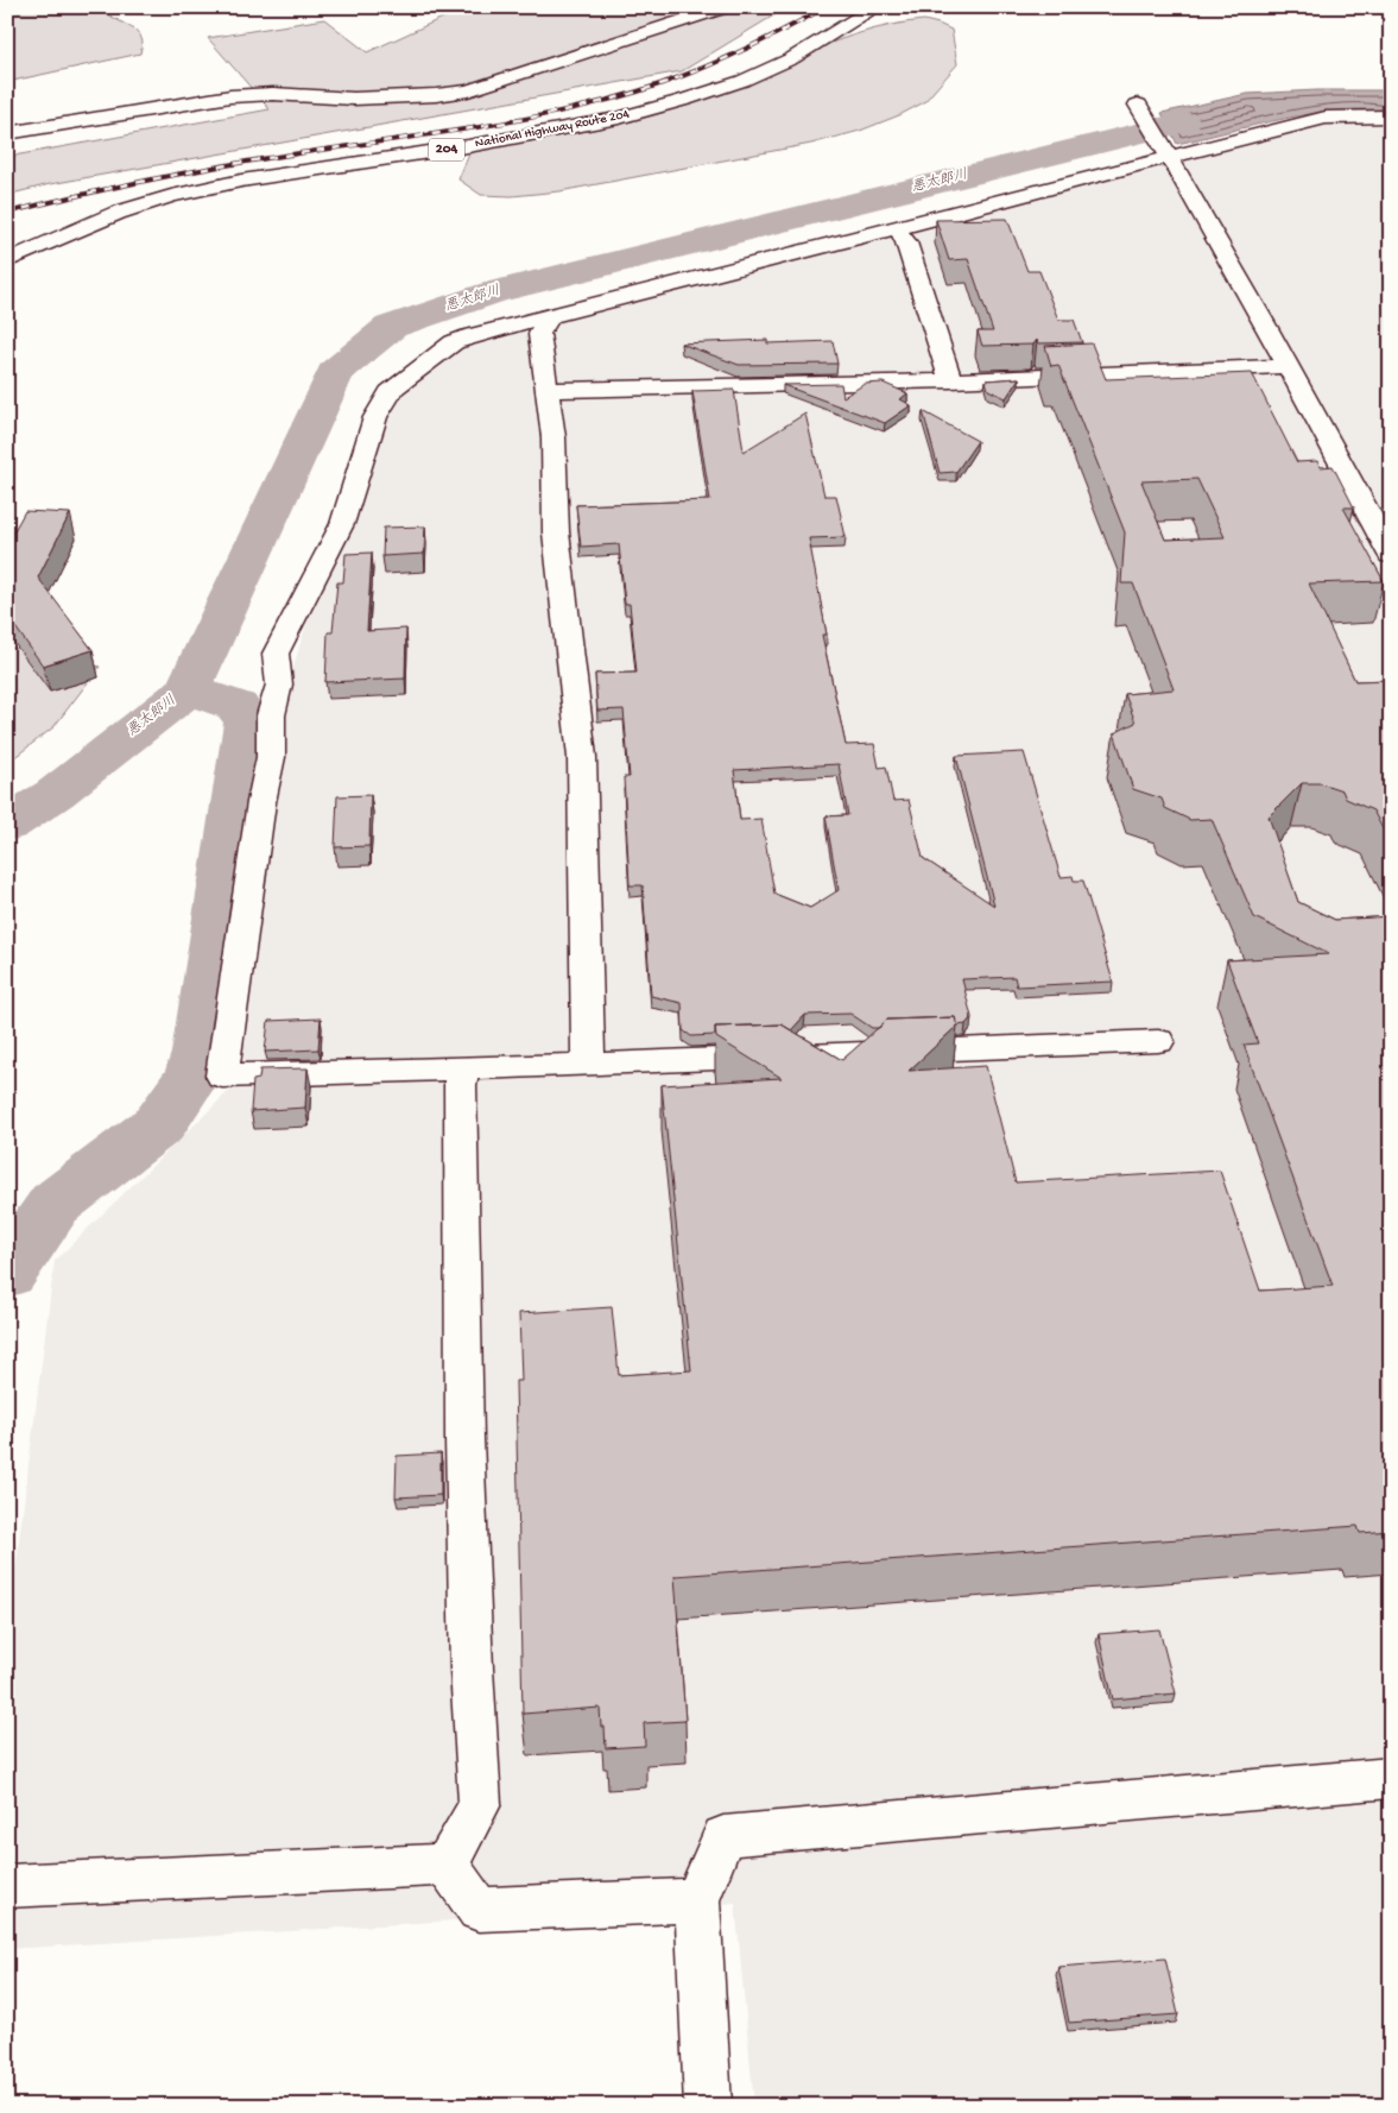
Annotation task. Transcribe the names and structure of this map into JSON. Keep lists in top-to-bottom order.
{
  "streets": {
    "main road": ["National Highway Route 204", "204"]
  },
  "water": ["悪太郎川"]
}
